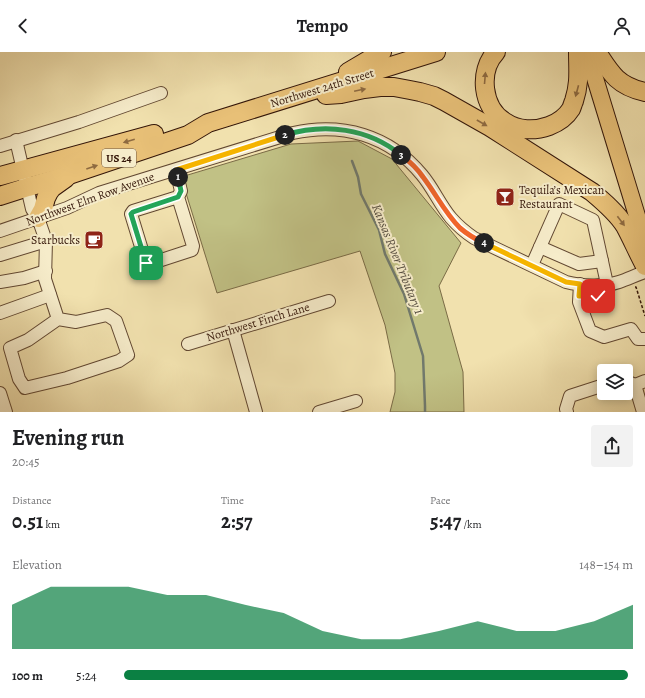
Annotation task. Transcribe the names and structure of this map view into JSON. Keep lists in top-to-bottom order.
{
  "streets": {
    "highway": ["Northwest 24th Street", "US 24"],
    "street": ["Northwest Elm Row Avenue", "Northwest Finch Lane"]
  },
  "water": ["Kansas River Tributary 1"],
  "places": {
    "bar": ["Tequila’s Mexican Restaurant"],
    "cafe": ["Starbucks"]
  },
  "page": {
    "header": "Tempo",
    "pins": [
      "2",
      "3",
      "1",
      "4"
    ],
    "heading": ["Evening run", "20:45"],
    "stats": [
      ["Distance", "0.51 km"],
      ["Time", "2:57"],
      ["Pace", "5:47 /km"]
    ],
    "chart": ["Elevation", "148–154 m"],
    "list": [
      {
        "name": "100 m",
        "note": "5:24"
      }
    ]
  }
}
